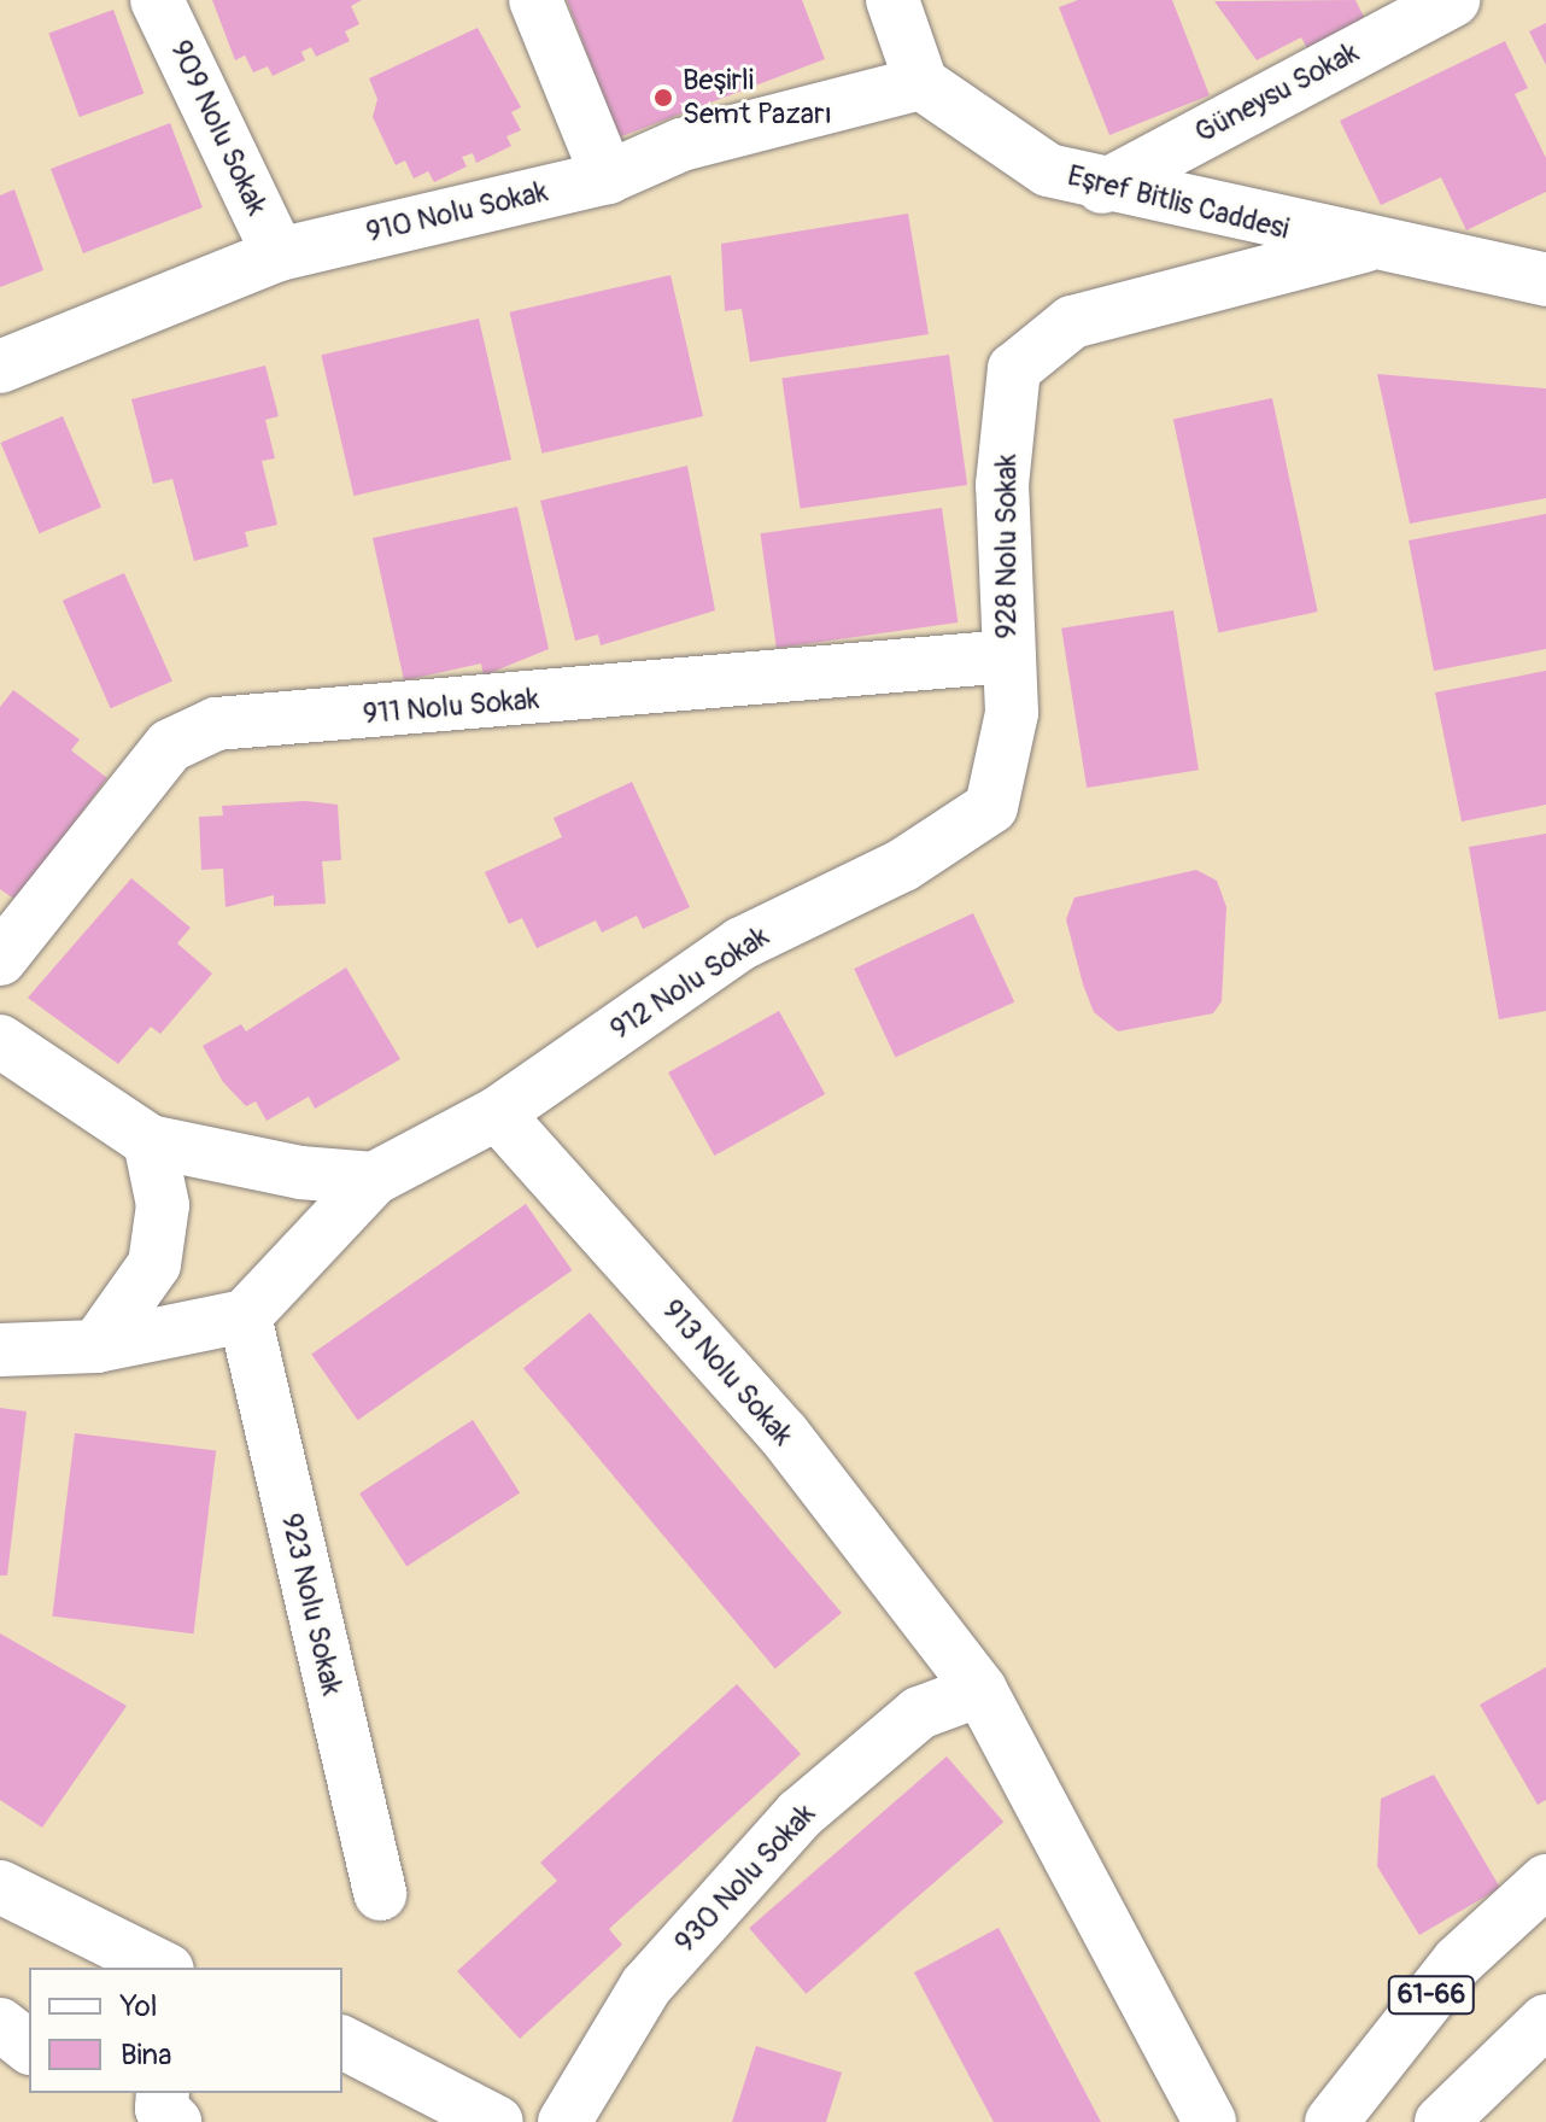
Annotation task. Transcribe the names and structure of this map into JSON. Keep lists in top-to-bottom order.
{
  "streets": {
    "street": [
      "Güneysu Sokak",
      "909 Nolu Sokak",
      "Eşref Bitlis Caddesi",
      "910 Nolu Sokak",
      "928 Nolu Sokak",
      "911 Nolu Sokak",
      "912 Nolu Sokak",
      "913 Nolu Sokak",
      "923 Nolu Sokak",
      "930 Nolu Sokak",
      "61-66"
    ]
  },
  "crossings": [
    ["Güneysu Sokak", "Eşref Bitlis Caddesi"],
    ["909 Nolu Sokak", "910 Nolu Sokak"],
    ["Eşref Bitlis Caddesi", "910 Nolu Sokak"],
    ["Eşref Bitlis Caddesi", "928 Nolu Sokak"],
    ["928 Nolu Sokak", "911 Nolu Sokak"],
    ["928 Nolu Sokak", "912 Nolu Sokak"],
    ["912 Nolu Sokak", "913 Nolu Sokak"],
    ["913 Nolu Sokak", "930 Nolu Sokak"]
  ],
  "places": ["Beşirli Semt Pazarı"],
  "legend": ["Yol", "Bina"]
}
